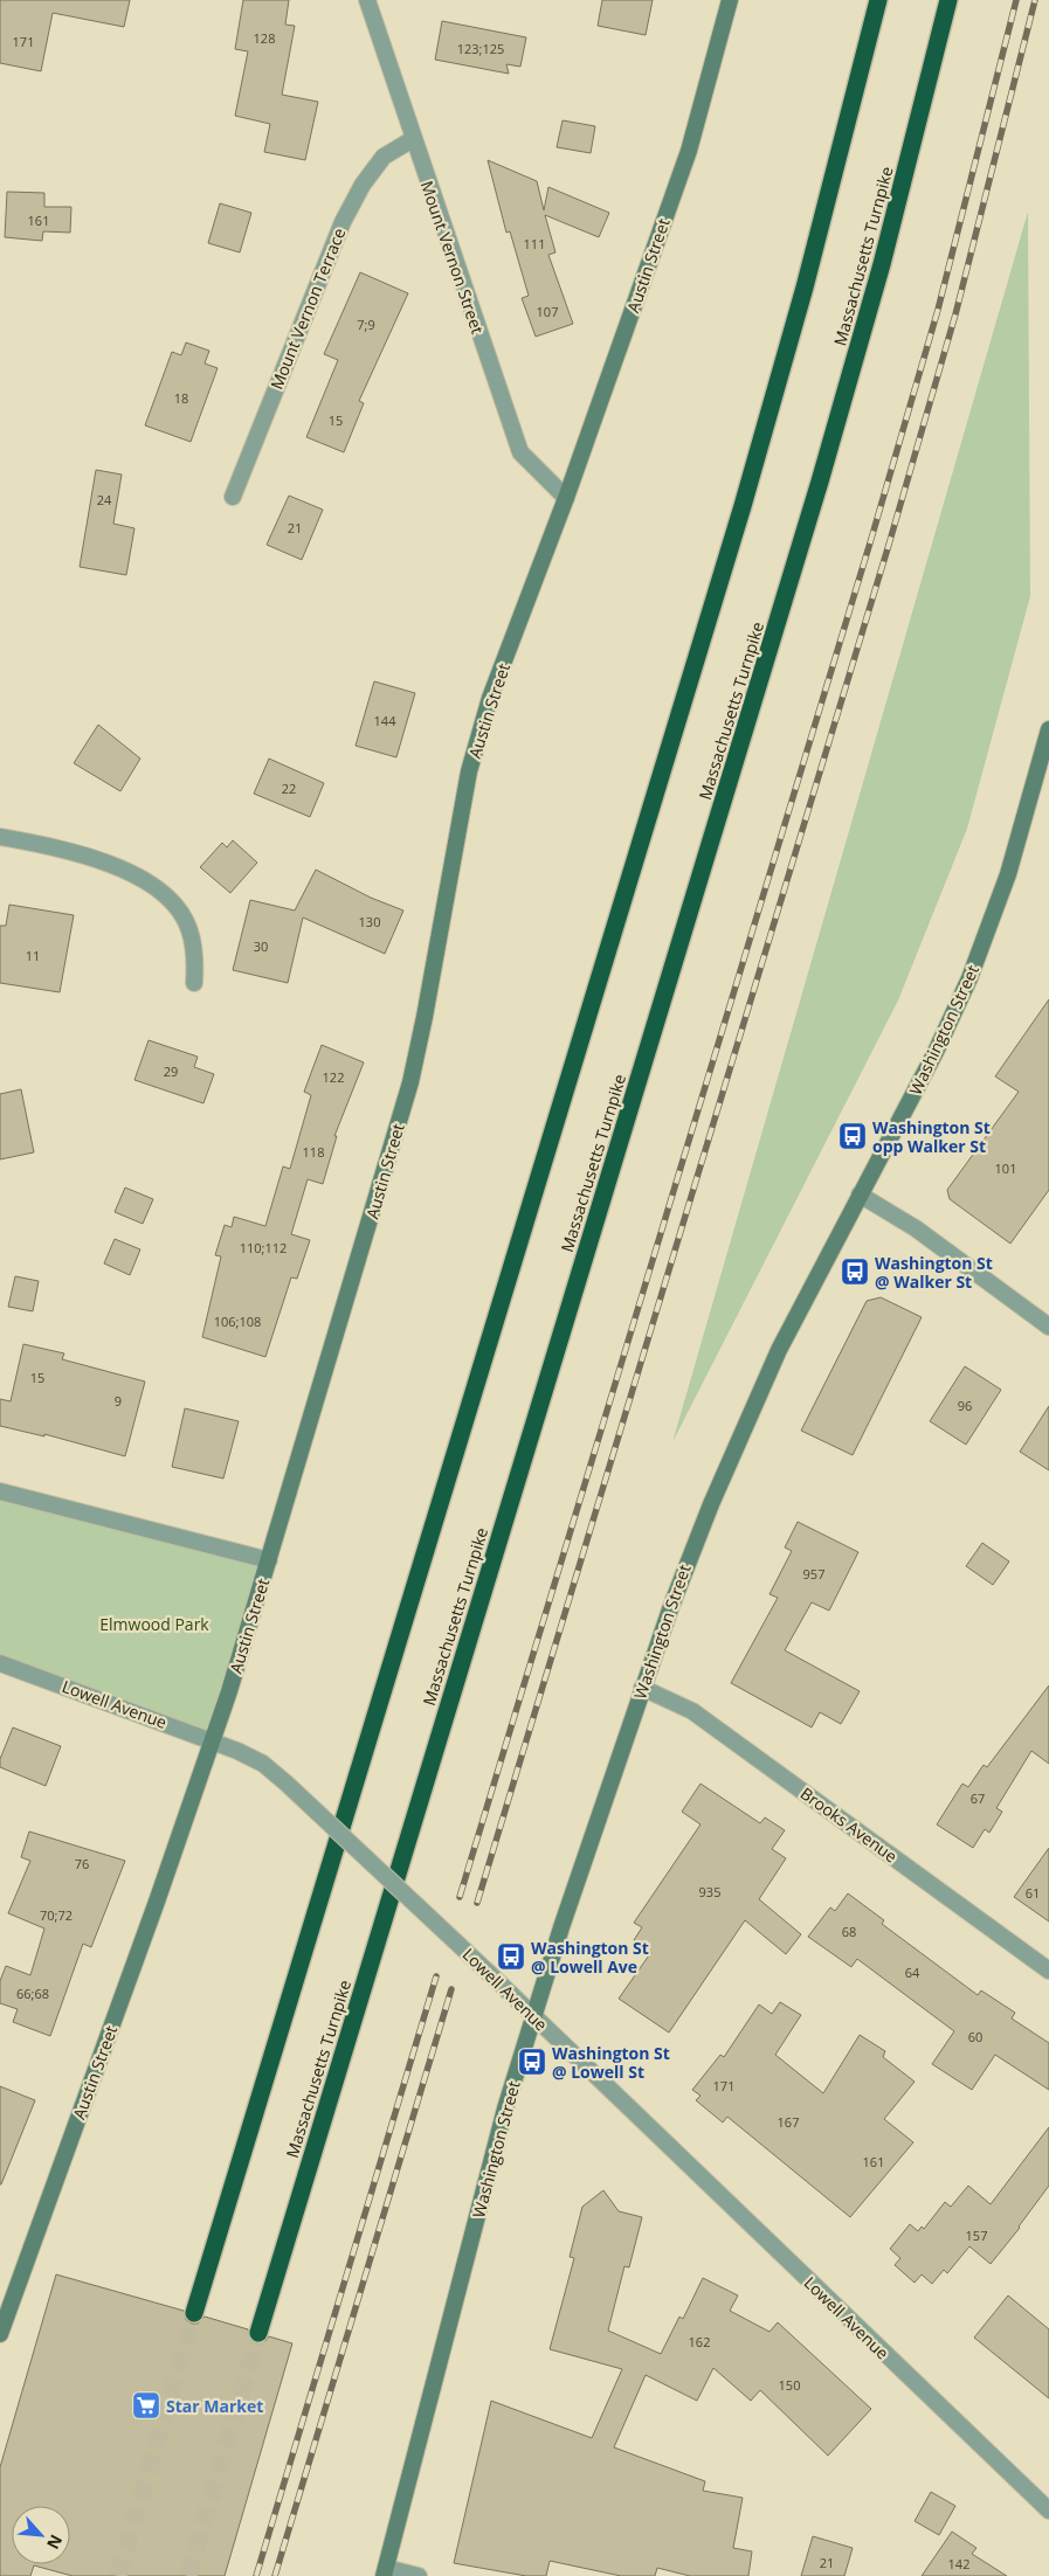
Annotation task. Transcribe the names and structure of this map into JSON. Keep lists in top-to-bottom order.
{
  "streets": {
    "highway": ["Massachusetts Turnpike"],
    "main road": ["Austin Street", "Washington Street"],
    "street": [
      "Mount Vernon Street",
      "Mount Vernon Terrace",
      "Lowell Avenue",
      "Brooks Avenue"
    ]
  },
  "crossings": [
    ["Mount Vernon Street", "Austin Street"],
    ["Mount Vernon Street", "Mount Vernon Terrace"],
    ["Austin Street", "Lowell Avenue"],
    ["Washington Street", "Lowell Avenue"],
    ["Washington Street", "Brooks Avenue"]
  ],
  "parks": ["Elmwood Park"],
  "places": {
    "bus stop": [
      "Washington St opp Walker St",
      "Washington St @ Walker St",
      "Washington St @ Lowell Ave",
      "Washington St @ Lowell St"
    ],
    "supermarket": ["Star Market"]
  },
  "house_numbers": [
    "128",
    "171",
    "123;125",
    "161",
    "111",
    "107",
    "7;9",
    "18",
    "15",
    "24",
    "21",
    "144",
    "22",
    "130",
    "30",
    "11",
    "29",
    "122",
    "118",
    "101",
    "110;112",
    "106;108",
    "15",
    "9",
    "96",
    "957",
    "67",
    "76",
    "935",
    "61",
    "70;72",
    "68",
    "64",
    "66;68",
    "60",
    "171",
    "167",
    "161",
    "157",
    "162",
    "150",
    "21",
    "142"
  ],
  "north": "bottom right"
}
